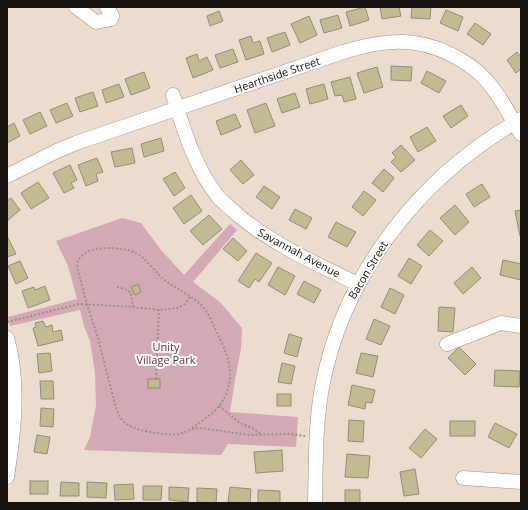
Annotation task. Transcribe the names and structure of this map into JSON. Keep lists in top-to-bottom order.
{
  "streets": {
    "street": ["Hearthside Street", "Savannah Avenue", "Bacon Street"]
  },
  "crossings": [
    ["Hearthside Street", "Savannah Avenue"],
    ["Hearthside Street", "Bacon Street"],
    ["Savannah Avenue", "Bacon Street"]
  ],
  "parks": ["Unity Village Park"]
}
